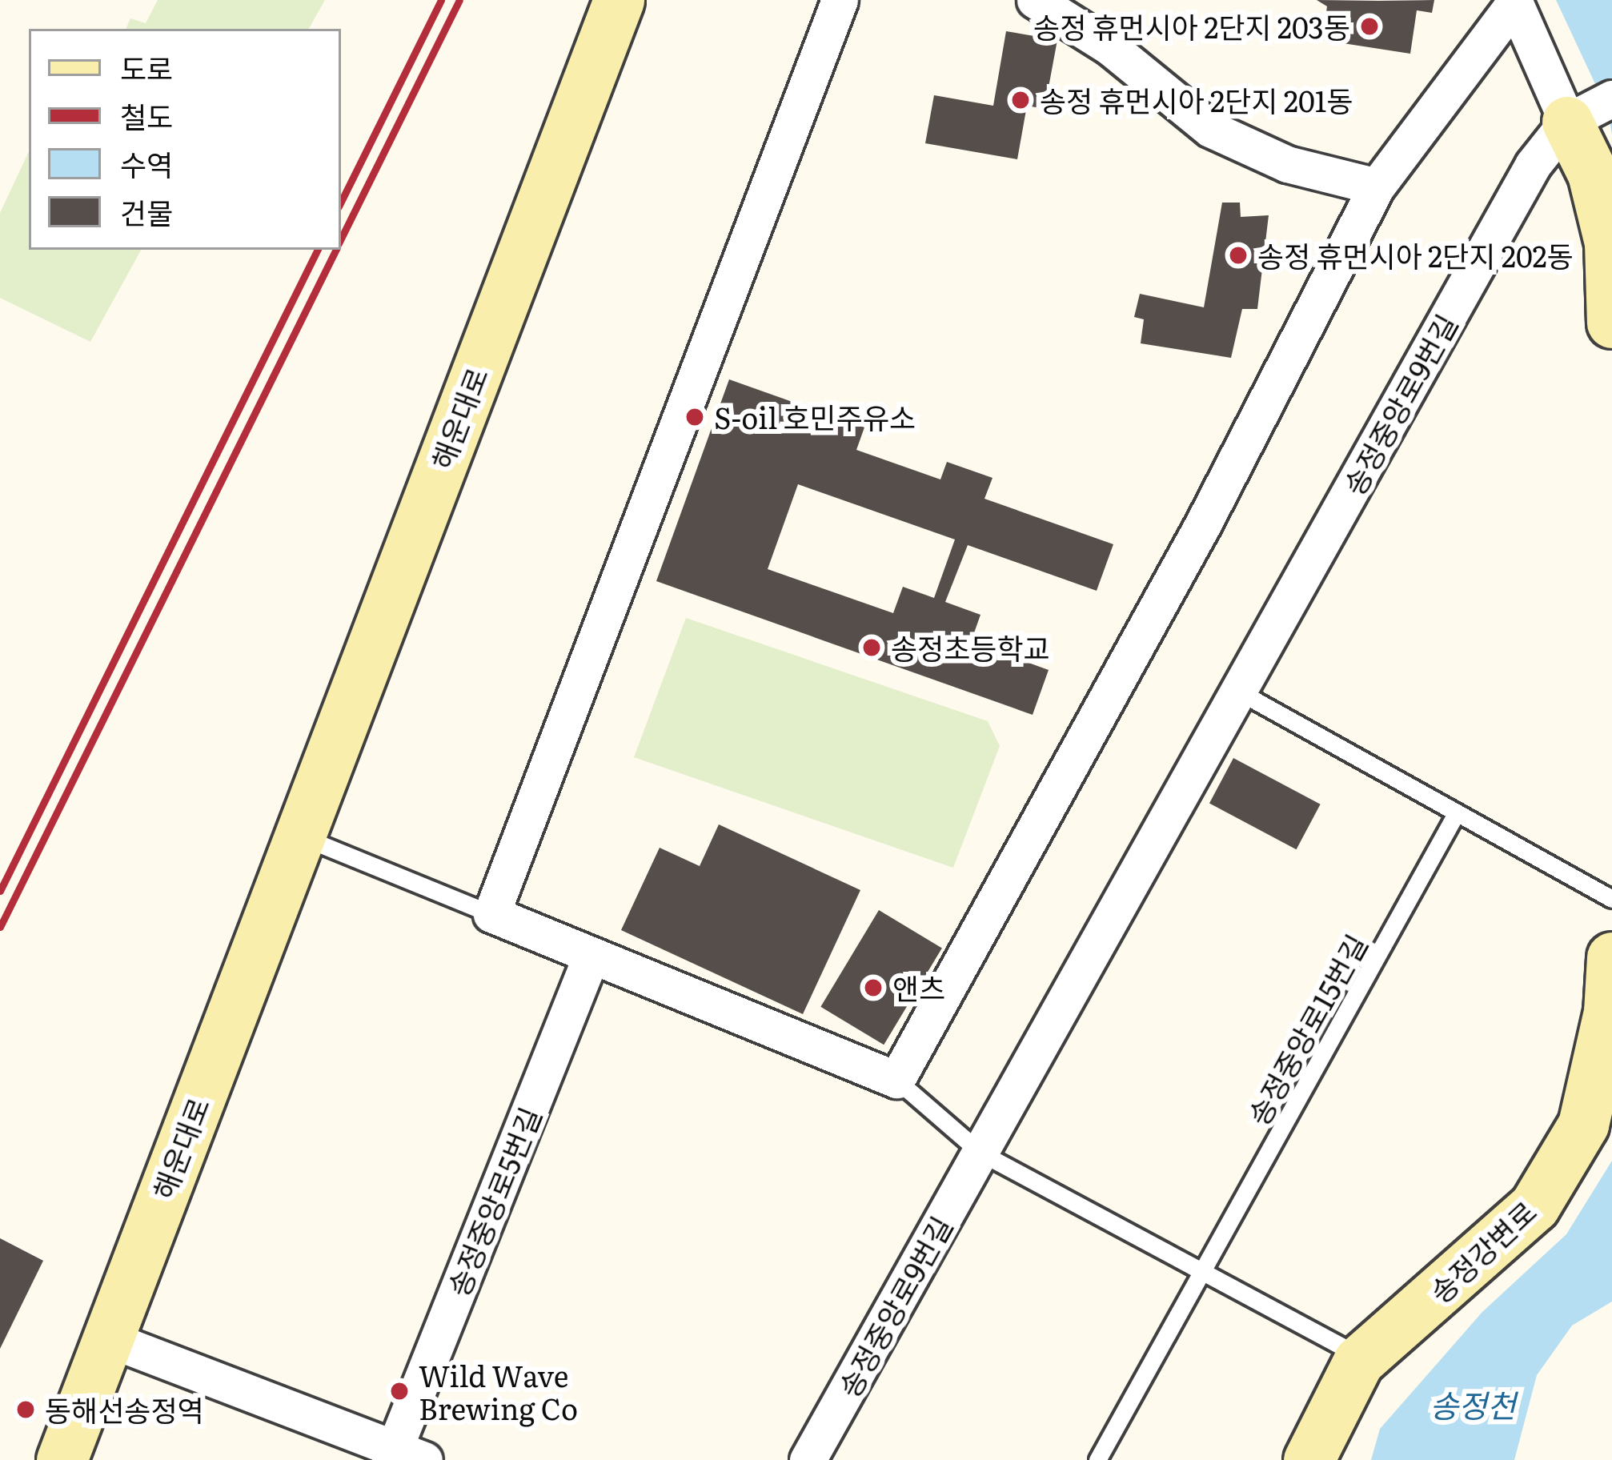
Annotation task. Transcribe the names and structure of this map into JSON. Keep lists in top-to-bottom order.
{
  "streets": {
    "main road": ["해운대로", "송정강변로"],
    "street": ["송정중앙로9번길", "송정중앙로5번길"],
    "lane": ["송정중앙로15번길"]
  },
  "crossings": [
    ["해운대로", "송정중앙로5번길"]
  ],
  "water": ["송정천"],
  "places": [
    "송정 휴먼시아 2단지 203동",
    "송정 휴먼시아 2단지 201동",
    "송정 휴먼시아 2단지 202동",
    "S-oil 호민주유소",
    "송정초등학교",
    "앤츠",
    "Wild Wave Brewing Co",
    "동해선송정역"
  ],
  "legend": [
    "도로",
    "철도",
    "수역",
    "건물"
  ]
}
